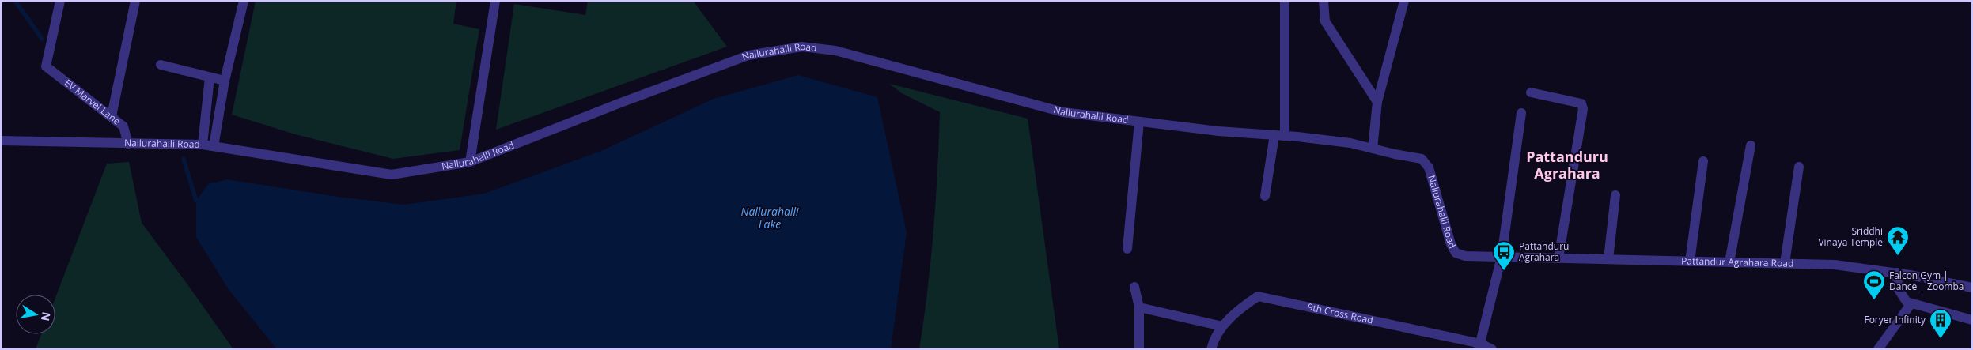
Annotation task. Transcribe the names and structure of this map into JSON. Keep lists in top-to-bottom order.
{
  "streets": {
    "street": [
      "Nallurahalli Road",
      "EV Marvel Lane",
      "Pattandur Agrahara Road",
      "9th Cross Road"
    ]
  },
  "crossings": [
    ["Nallurahalli Road", "EV Marvel Lane"],
    ["Nallurahalli Road", "Pattandur Agrahara Road"]
  ],
  "districts": ["Pattanduru Agrahara"],
  "water": ["Nallurahalli Lake"],
  "places": {
    "temple": ["Sriddhi Vinaya Temple"],
    "bus stop": ["Pattanduru Agrahara"],
    "sports": ["Falcon Gym | Dance | Zoomba"],
    "building": ["Foryer Infinity"]
  },
  "north": "right"
}
